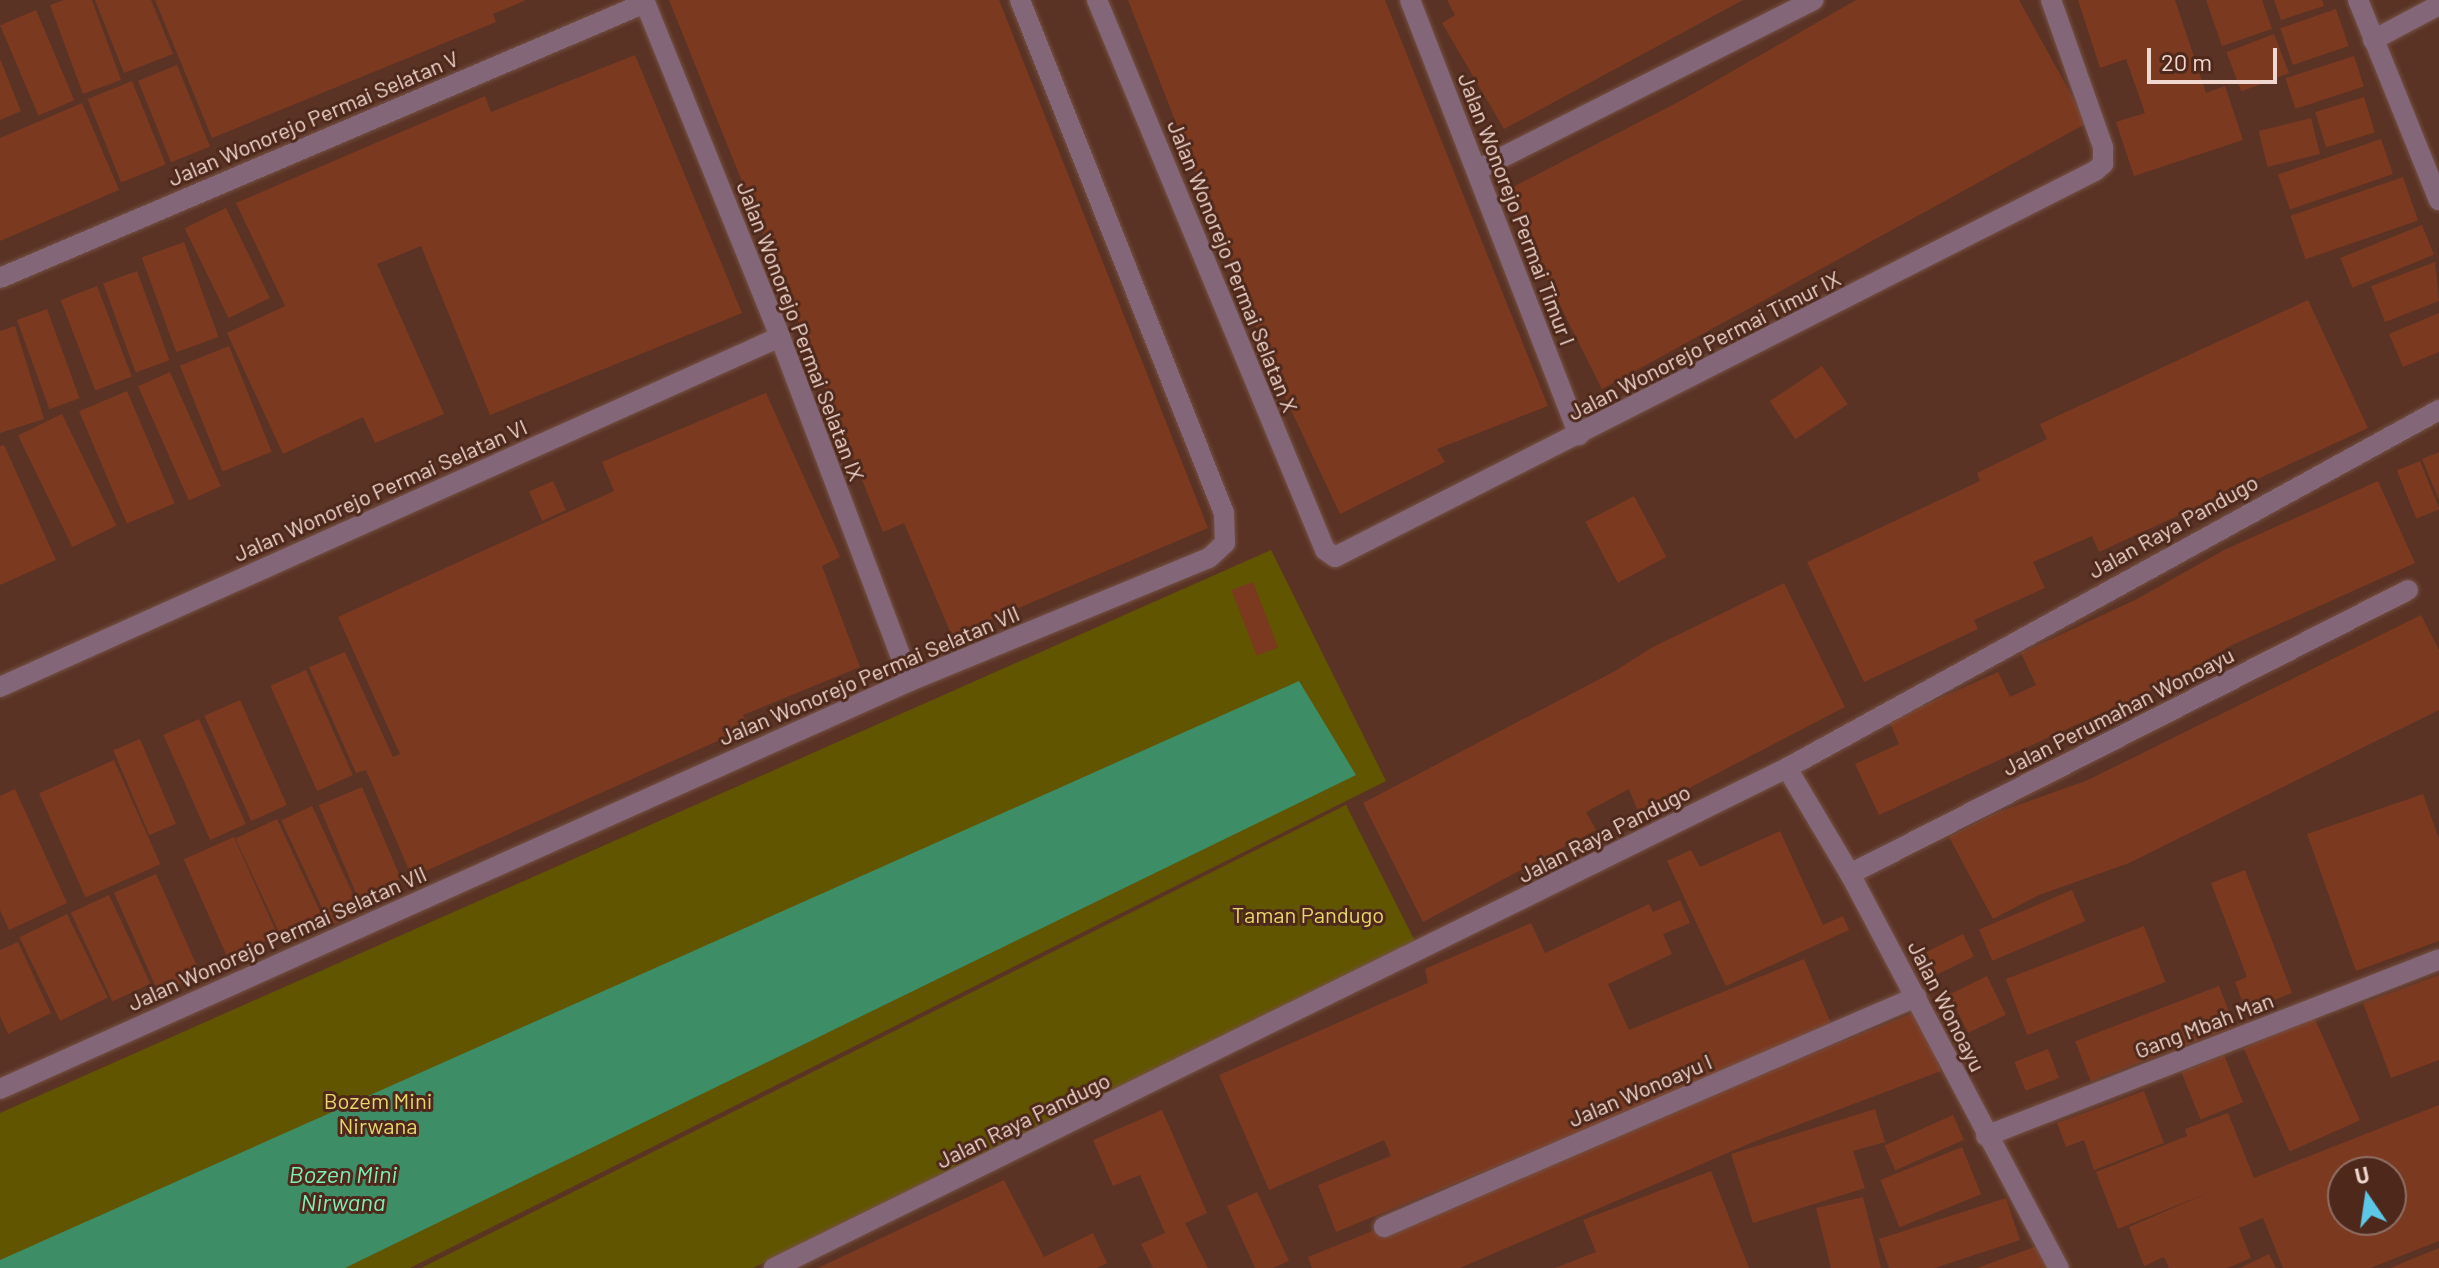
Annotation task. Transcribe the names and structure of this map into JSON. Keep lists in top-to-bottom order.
{
  "streets": {
    "street": [
      "Jalan Wonorejo Permai Selatan V",
      "Jalan Wonorejo Permai Timur I",
      "Jalan Wonorejo Permai Selatan X",
      "Jalan Wonorejo Permai Selatan IX",
      "Jalan Wonorejo Permai Timur IX",
      "Jalan Wonorejo Permai Selatan VI",
      "Jalan Raya Pandugo",
      "Jalan Wonorejo Permai Selatan VII",
      "Jalan Perumahan Wonoayu",
      "Jalan Wonoayu",
      "Gang Mbah Man",
      "Jalan Wonoayu I"
    ]
  },
  "crossings": [
    ["Jalan Wonorejo Permai Selatan V", "Jalan Wonorejo Permai Selatan IX"],
    ["Jalan Wonorejo Permai Timur I", "Jalan Wonorejo Permai Timur IX"],
    ["Jalan Wonorejo Permai Selatan X", "Jalan Wonorejo Permai Timur IX"],
    ["Jalan Wonorejo Permai Selatan IX", "Jalan Wonorejo Permai Selatan VI"],
    ["Jalan Wonorejo Permai Selatan IX", "Jalan Wonorejo Permai Selatan VII"],
    ["Jalan Raya Pandugo", "Jalan Wonoayu"],
    ["Jalan Perumahan Wonoayu", "Jalan Wonoayu"],
    ["Jalan Wonoayu", "Gang Mbah Man"],
    ["Jalan Wonoayu", "Jalan Wonoayu I"]
  ],
  "water": ["Bozen Mini Nirwana"],
  "parks": ["Taman Pandugo", "Bozem Mini Nirwana"],
  "scale_bar": "20 m",
  "north": "top"
}
